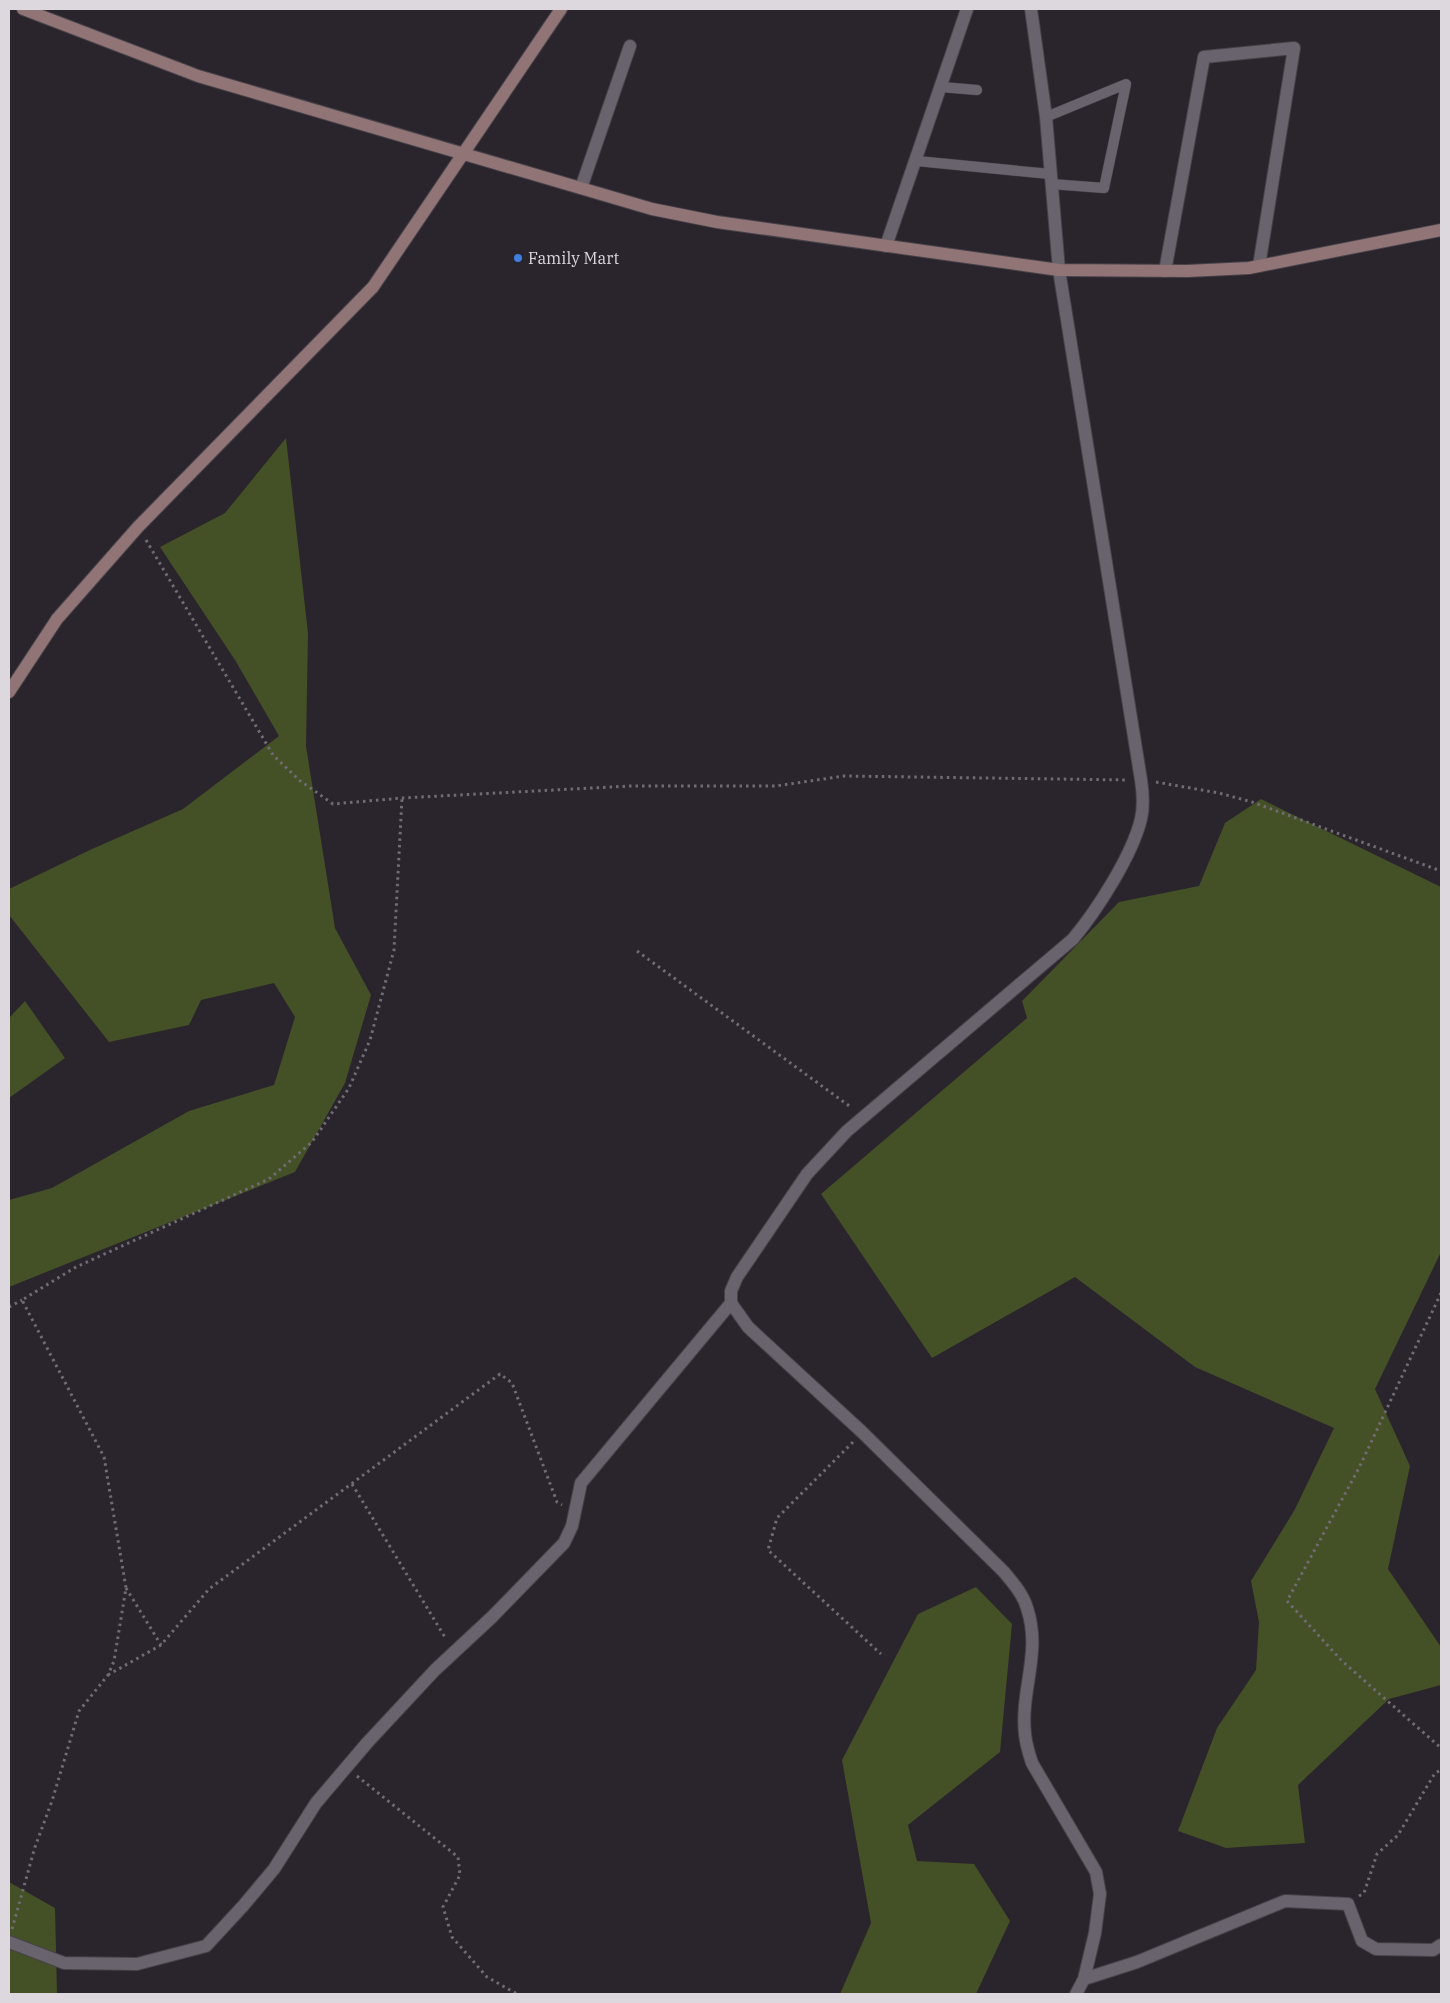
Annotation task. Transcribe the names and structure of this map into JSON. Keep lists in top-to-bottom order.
{
  "places": ["Family Mart"]
}
